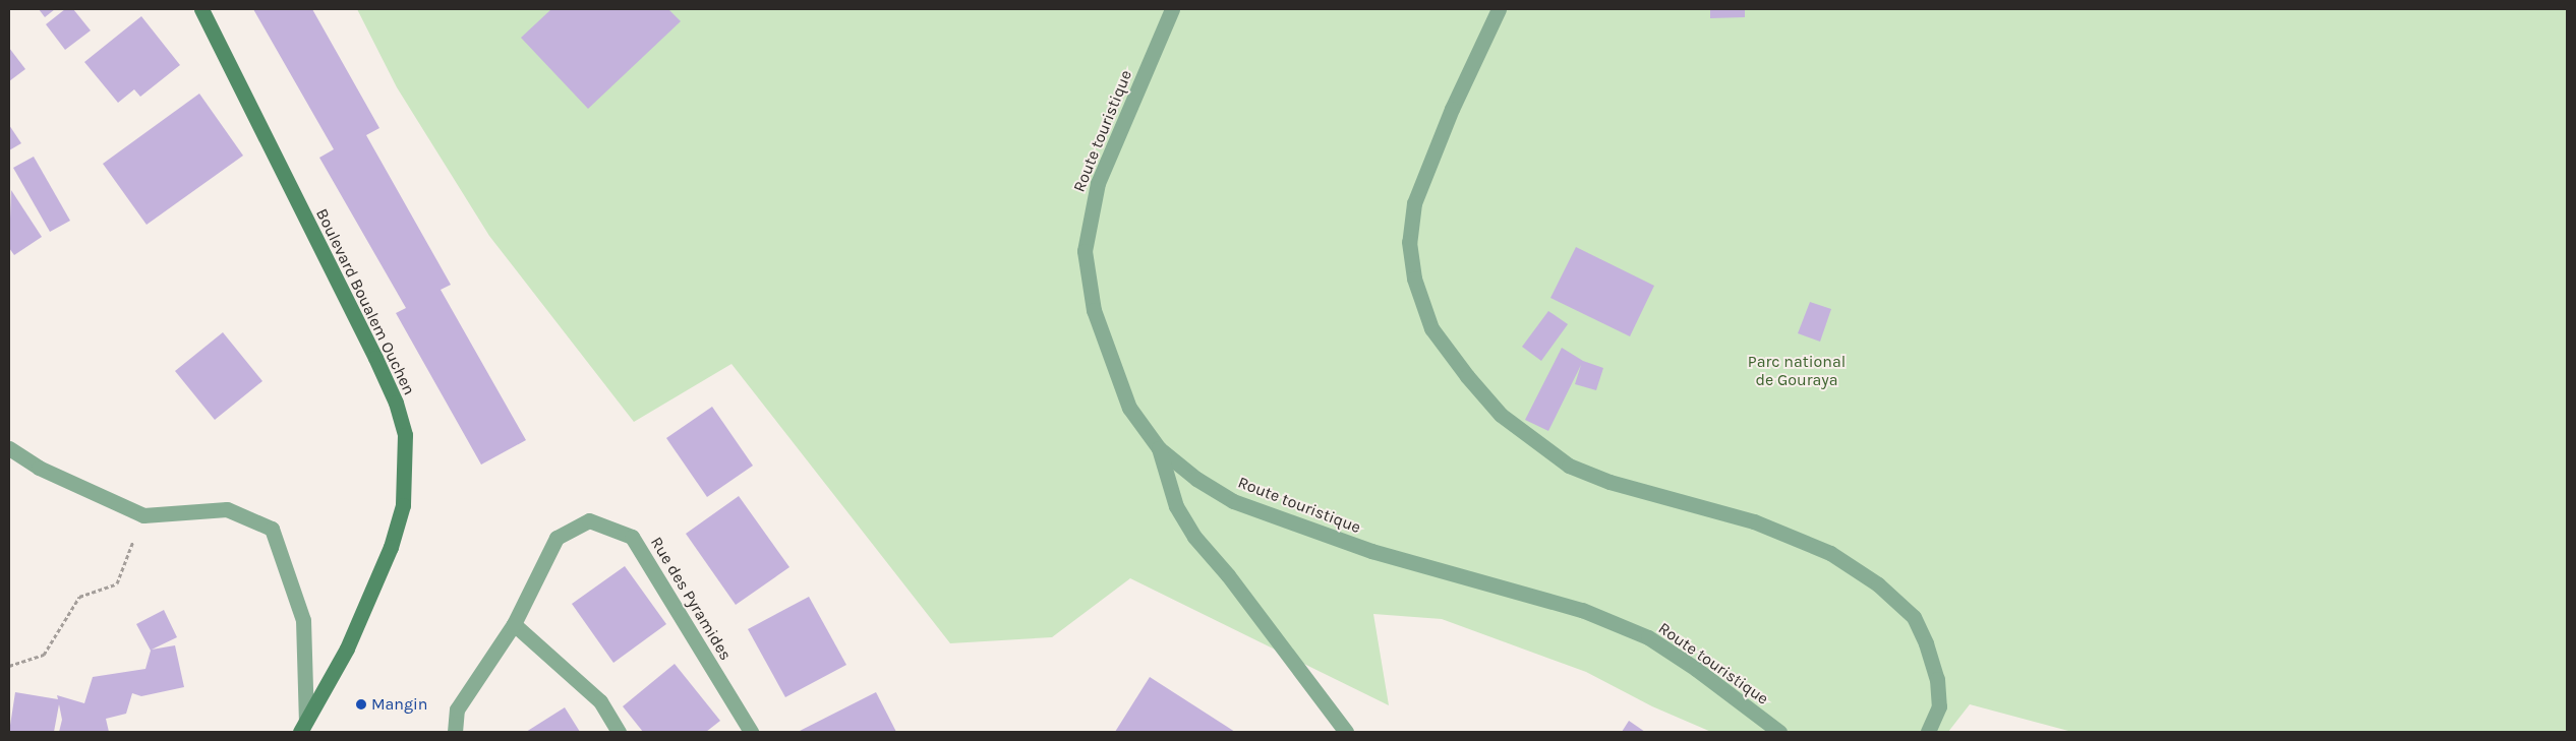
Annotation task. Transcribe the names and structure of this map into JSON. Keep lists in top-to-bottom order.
{
  "streets": {
    "main road": ["Boulevard Boualem Ouchen"],
    "street": ["Route touristique", "Rue des Pyramides"]
  },
  "parks": ["Parc national de Gouraya"],
  "places": ["Mangin"]
}
